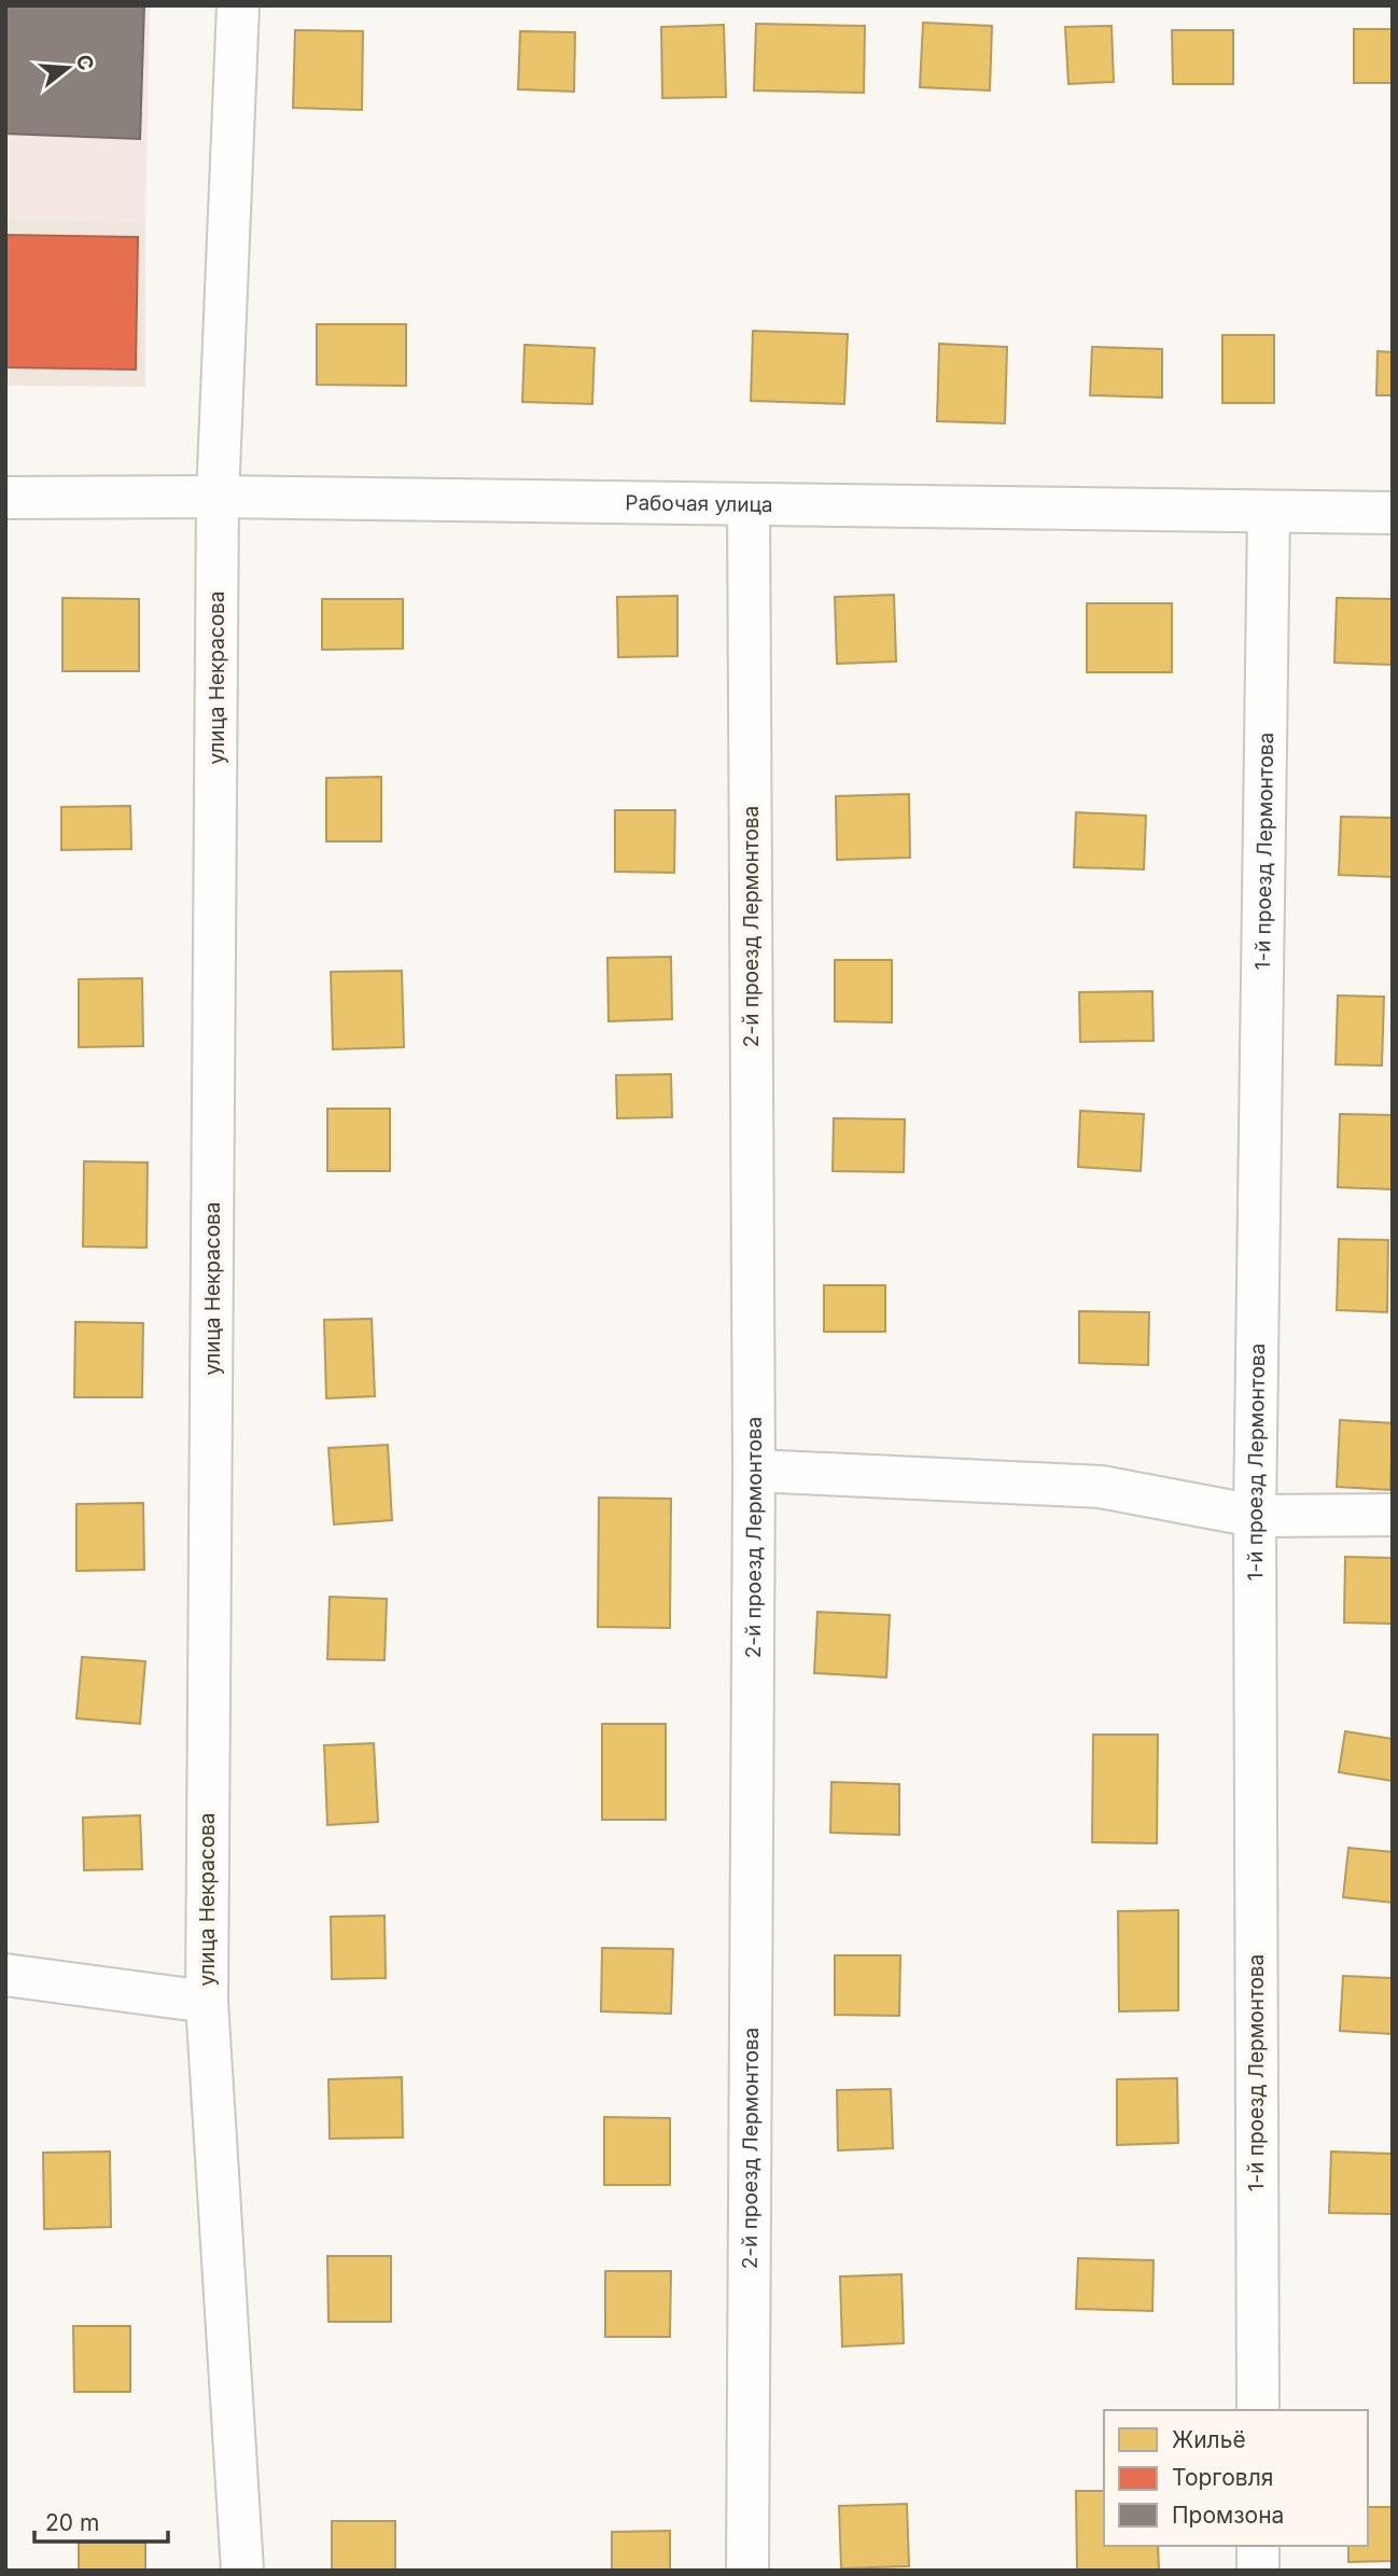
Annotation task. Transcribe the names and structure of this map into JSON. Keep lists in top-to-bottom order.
{
  "streets": {
    "street": [
      "Рабочая улица",
      "улица Некрасова",
      "1-й проезд Лермонтова",
      "2-й проезд Лермонтова"
    ]
  },
  "crossings": [
    ["Рабочая улица", "улица Некрасова"],
    ["Рабочая улица", "1-й проезд Лермонтова"],
    ["Рабочая улица", "2-й проезд Лермонтова"]
  ],
  "legend": ["Жильё", "Торговля", "Промзона"],
  "scale_bar": "20 m",
  "north": "right"
}
